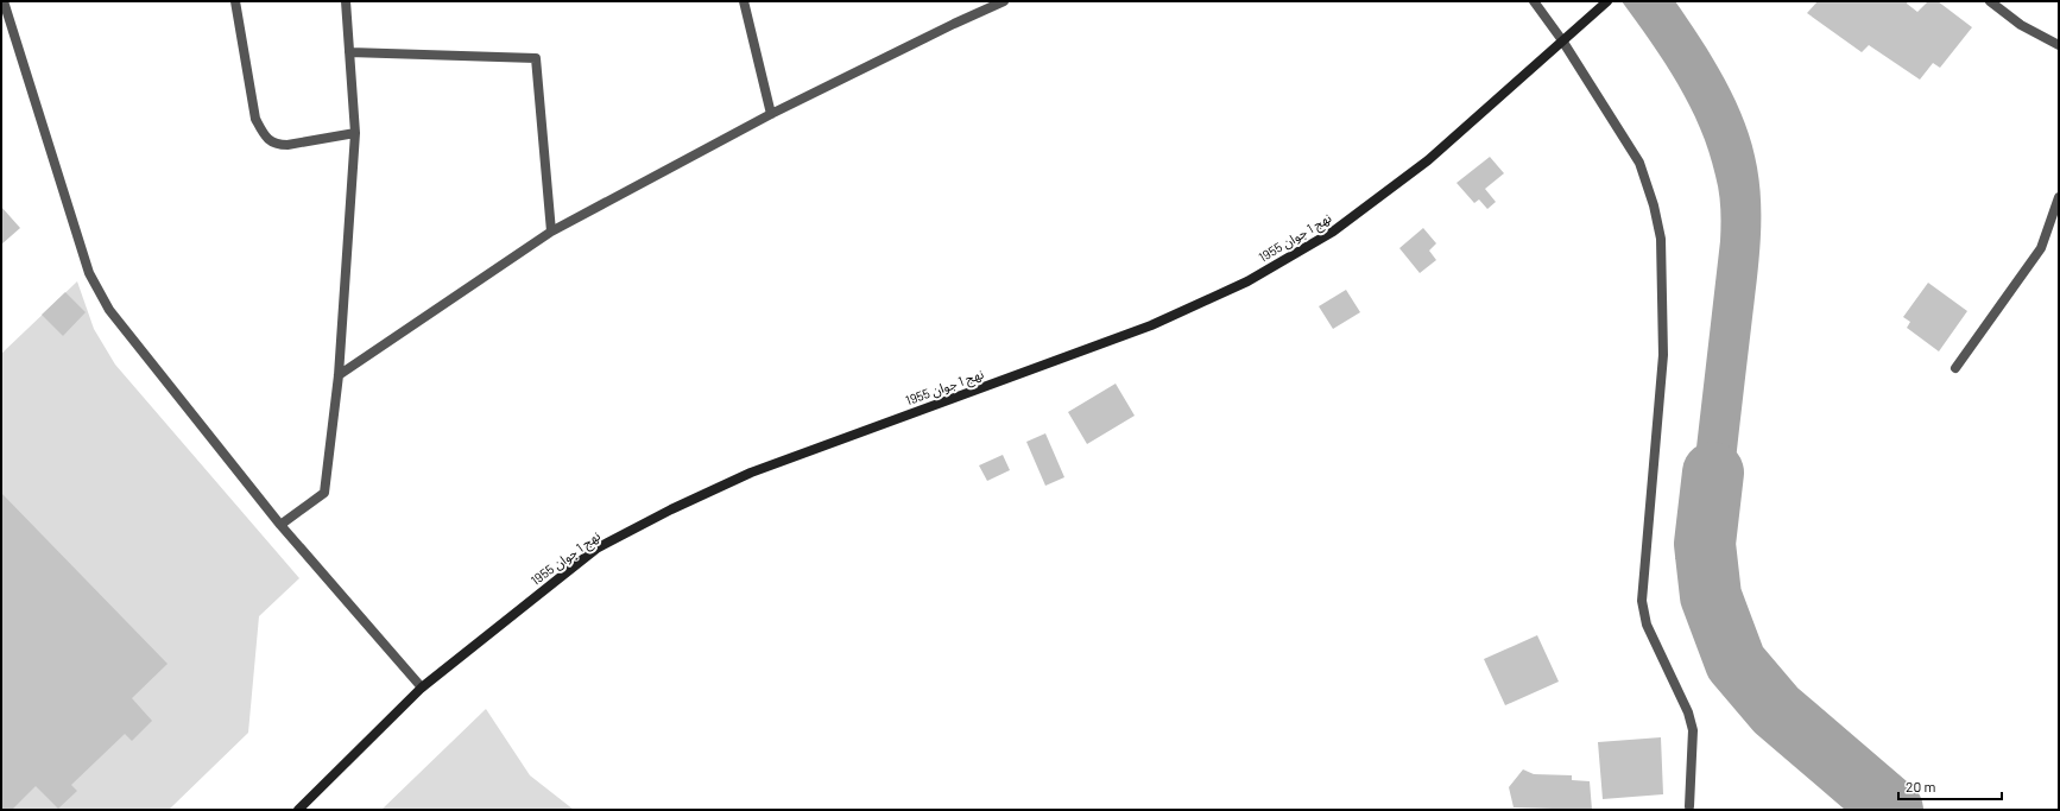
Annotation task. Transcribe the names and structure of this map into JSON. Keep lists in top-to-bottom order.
{
  "streets": {
    "main road": ["نهج 1 جوان 1955"]
  },
  "scale_bar": "20 m"
}
